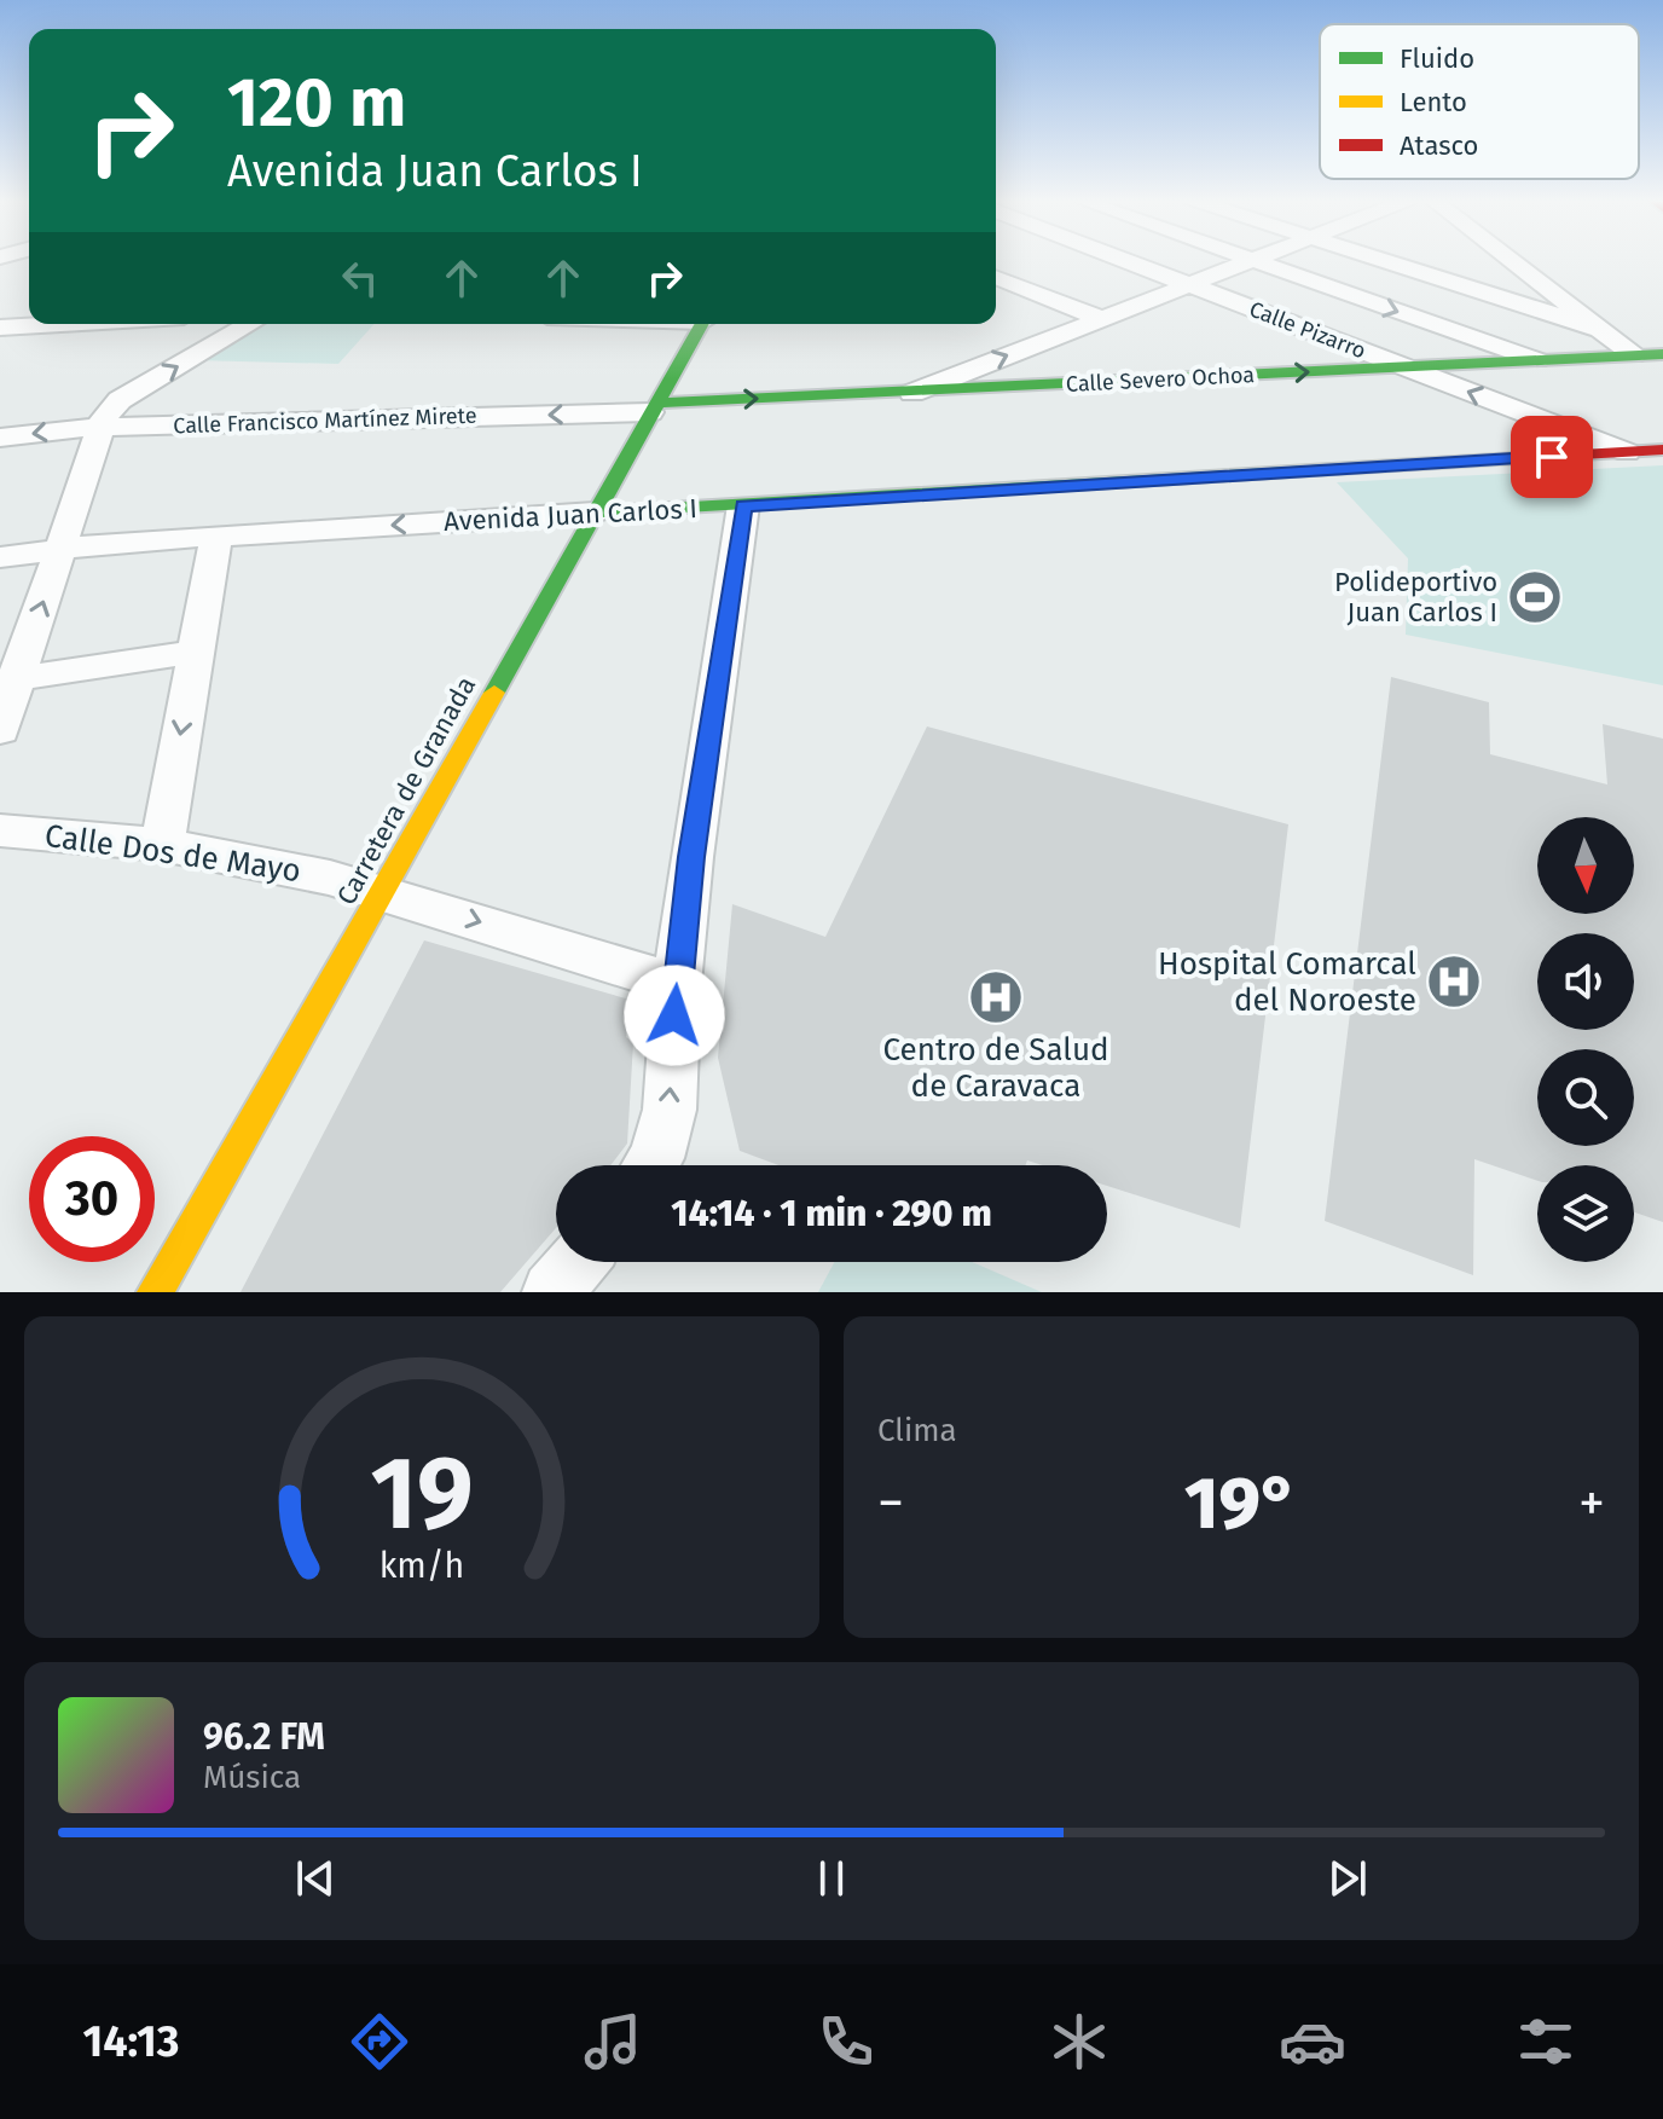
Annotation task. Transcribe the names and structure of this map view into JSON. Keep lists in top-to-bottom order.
{
  "streets": {
    "street": [
      "Calle Pizarro",
      "Calle Severo Ochoa",
      "Calle Francisco Martínez Mirete",
      "Avenida Juan Carlos I",
      "Carretera de Granada",
      "Calle Dos de Mayo"
    ]
  },
  "crossings": [
    ["Calle Pizarro", "Calle Severo Ochoa"],
    ["Calle Pizarro", "Avenida Juan Carlos I"],
    ["Calle Severo Ochoa", "Calle Francisco Martínez Mirete"],
    ["Calle Severo Ochoa", "Carretera de Granada"],
    ["Calle Francisco Martínez Mirete", "Carretera de Granada"],
    ["Avenida Juan Carlos I", "Carretera de Granada"],
    ["Carretera de Granada", "Calle Dos de Mayo"]
  ],
  "one_way": ["Calle Dos de Mayo"],
  "places": {
    "sports": ["Polideportivo Juan Carlos I"],
    "hospital": ["Hospital Comarcal del Noroeste", "Centro de Salud de Caravaca"]
  },
  "legend": ["Fluido", "Lento", "Atasco"],
  "north": "bottom",
  "page": {
    "turn": ["120 m", "Avenida Juan Carlos I"],
    "limit": "30",
    "trip": "14:14 · 1 min · 290 m",
    "tile": "Clima",
    "heat": ["−", "19°", "+"],
    "song": ["96.2 FM", "Música"],
    "tabs": "14:13",
    "gauge": ["19", "km/h"]
  }
}
